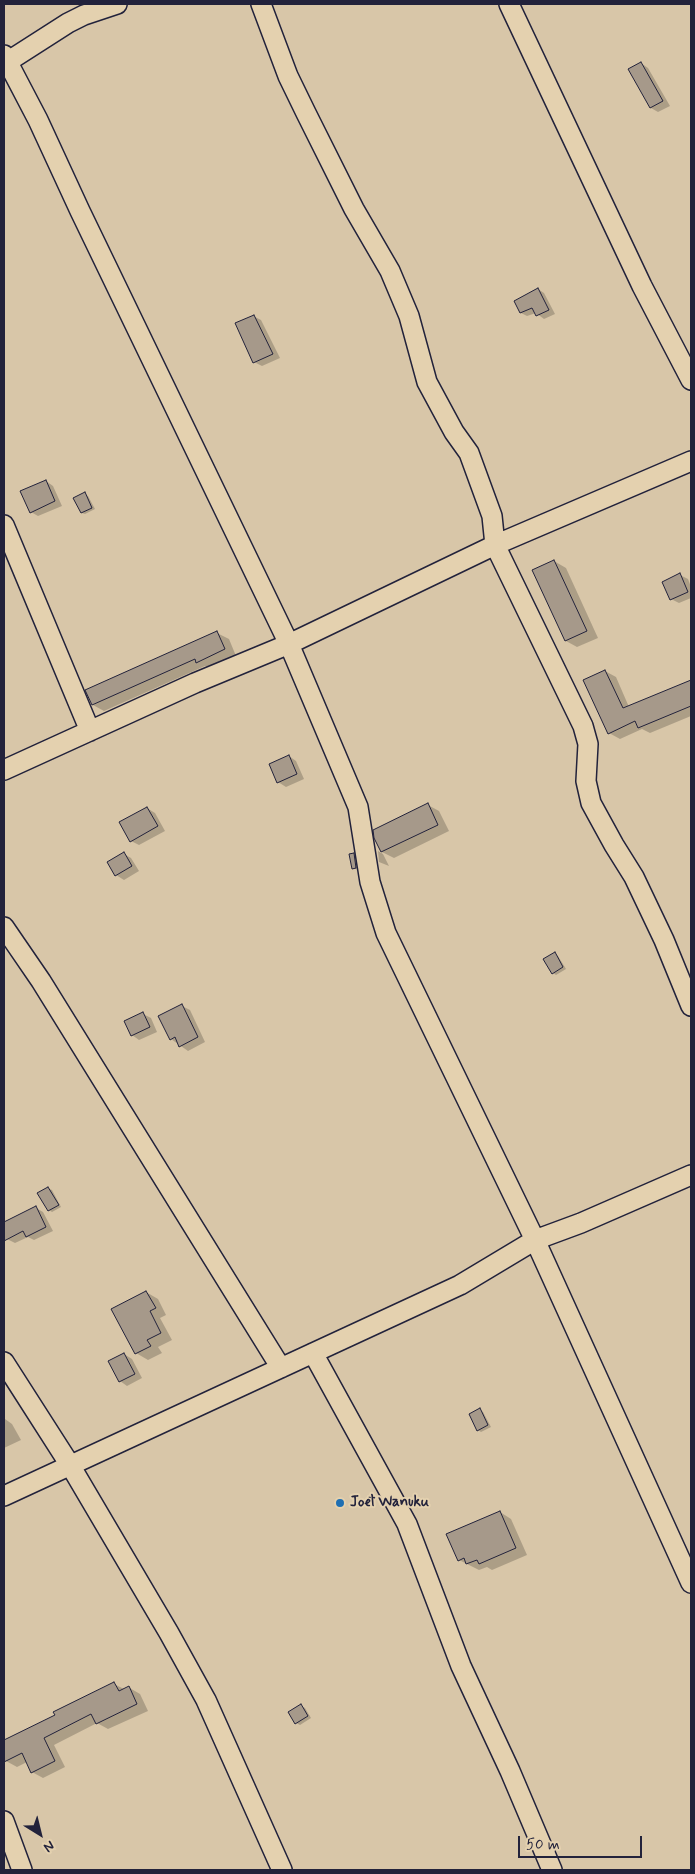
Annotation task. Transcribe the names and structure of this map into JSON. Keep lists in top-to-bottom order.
{
  "places": ["Joël Wanuku"],
  "scale_bar": "50 m",
  "north": "bottom right"
}
